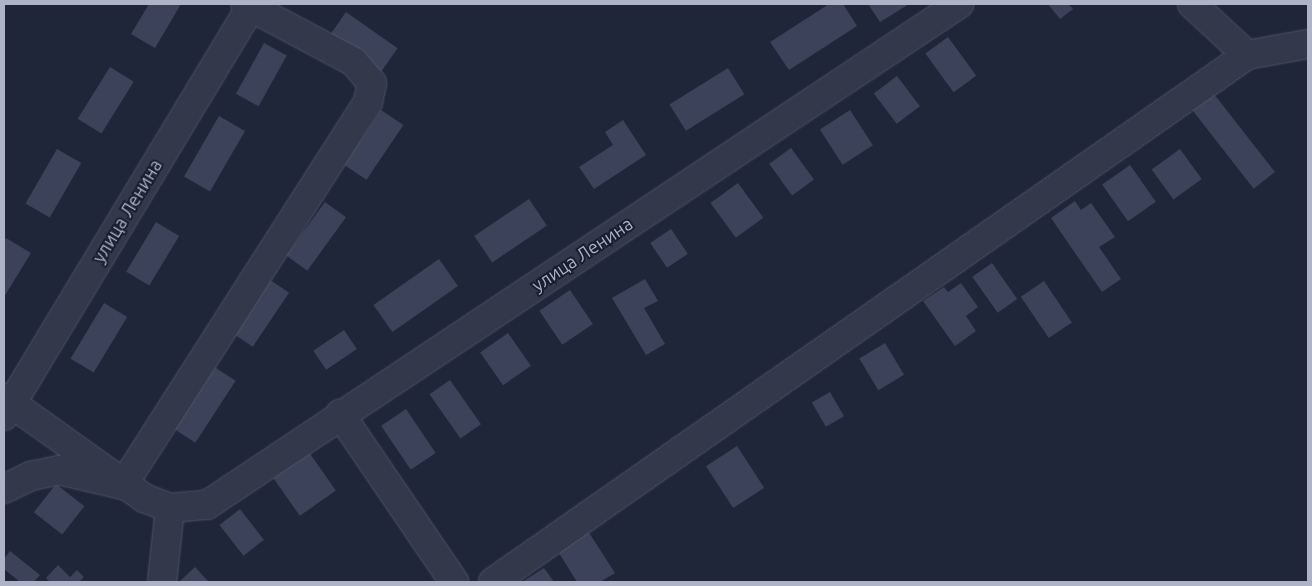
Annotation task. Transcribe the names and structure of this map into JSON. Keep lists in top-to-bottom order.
{
  "streets": {
    "street": ["улица Ленина"]
  }
}
